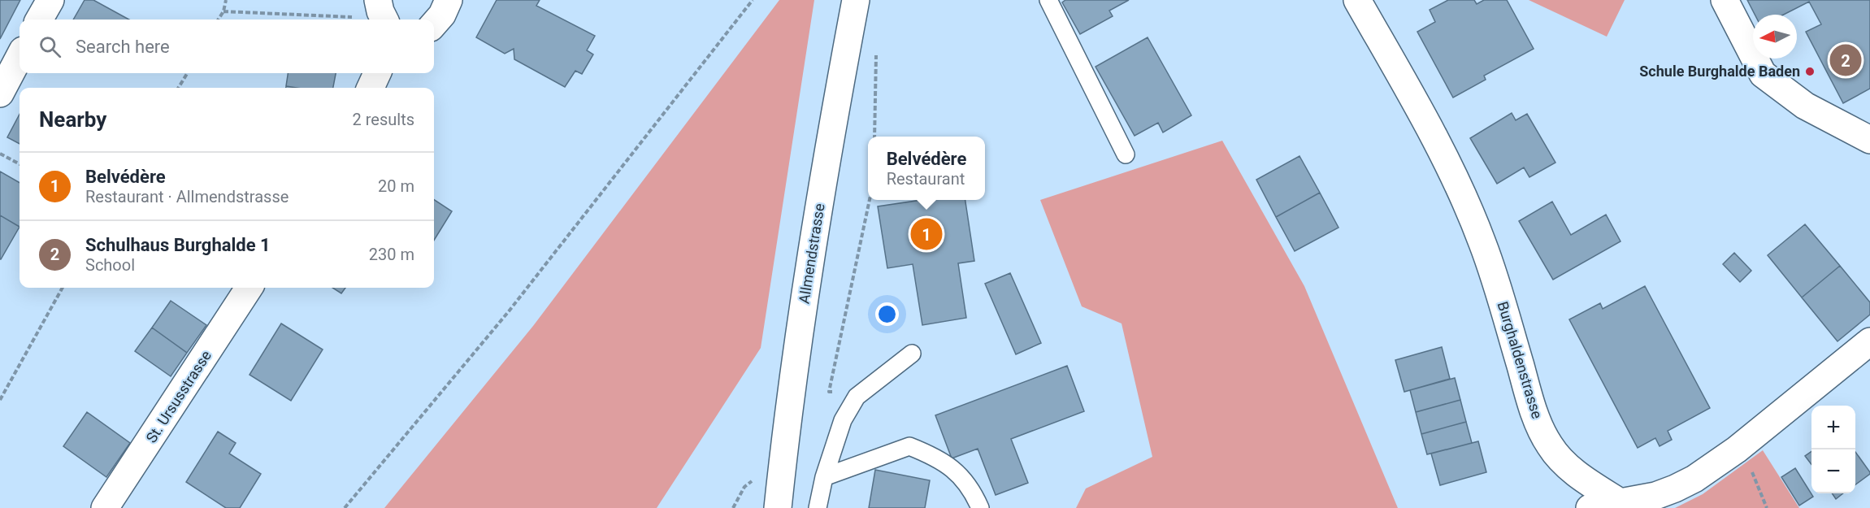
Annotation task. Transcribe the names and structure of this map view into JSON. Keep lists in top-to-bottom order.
{
  "streets": {
    "street": ["Allmendstrasse", "Burghaldenstrasse", "St. Ursusstrasse"]
  },
  "places": ["Schule Burghalde Baden"],
  "north": "left",
  "page": {
    "search": "Search here",
    "pins": ["2", "1"],
    "heading": ["Nearby", "2 results"],
    "popup": ["Belvédère", "Restaurant"],
    "list": [
      {
        "mark": "1",
        "name": "Belvédère",
        "note": "Restaurant · Allmendstrasse",
        "value": "20 m"
      },
      {
        "mark": "2",
        "name": "Schulhaus Burghalde 1",
        "note": "School",
        "value": "230 m"
      }
    ],
    "map_buttons": ["+", "−"]
  }
}
